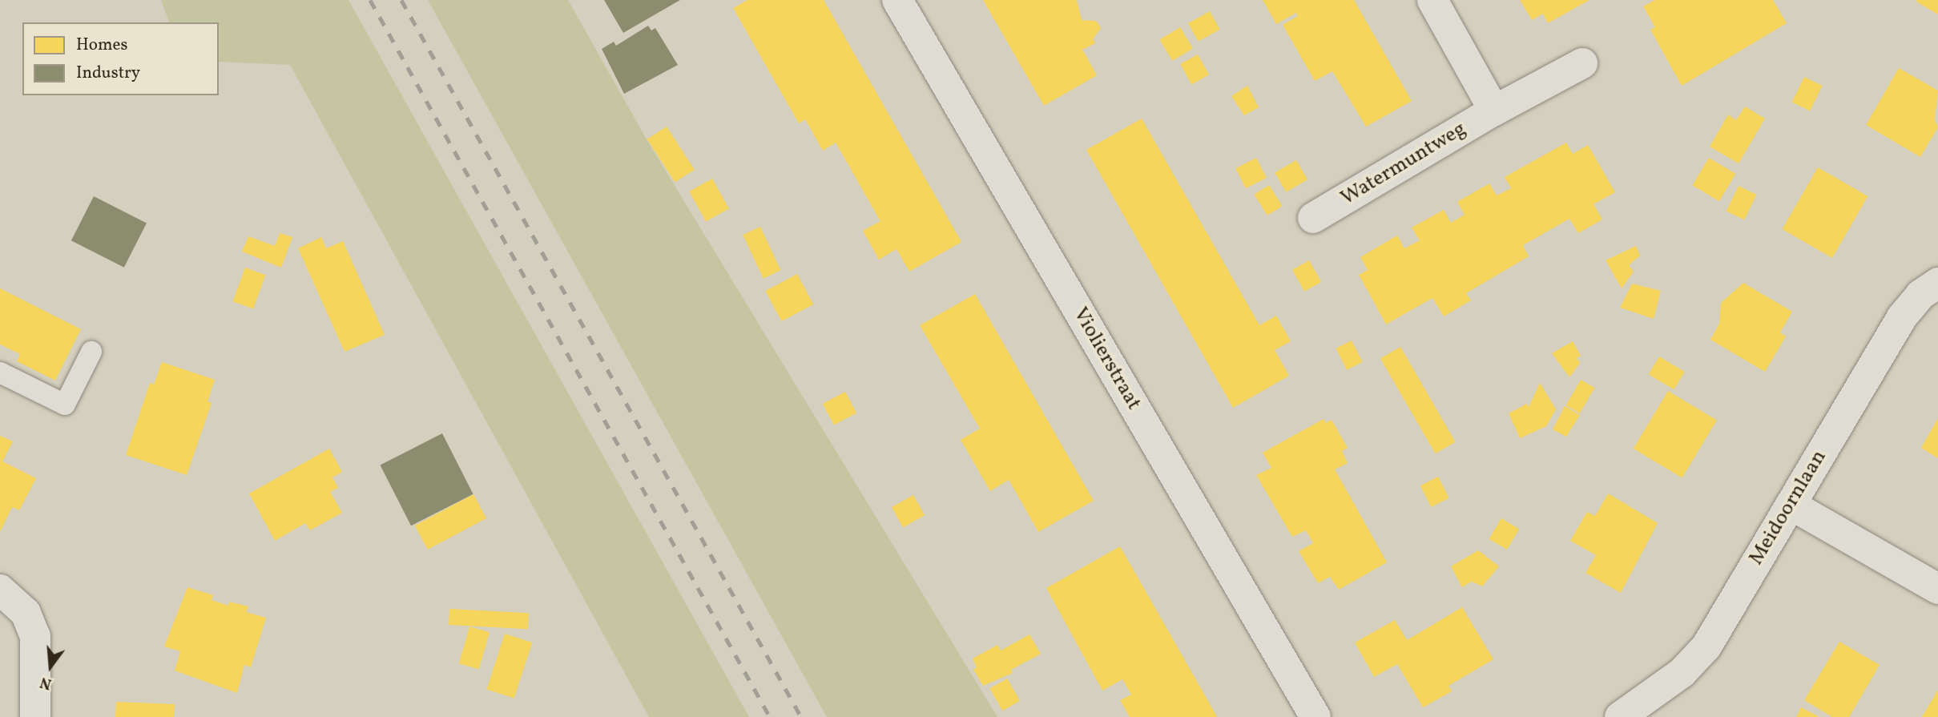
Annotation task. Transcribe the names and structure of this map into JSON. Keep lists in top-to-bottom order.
{
  "streets": {
    "street": ["Watermuntweg", "Violierstraat", "Meidoornlaan"]
  },
  "legend": ["Homes", "Industry"],
  "north": "bottom"
}
